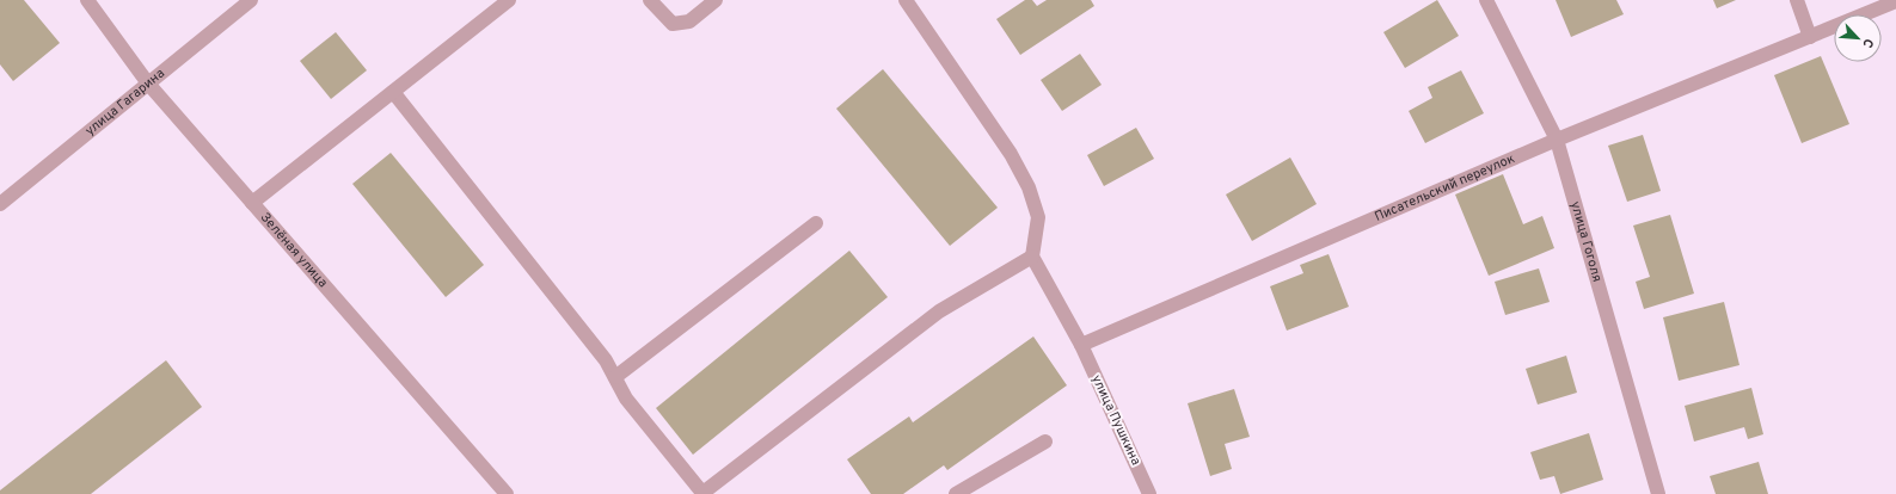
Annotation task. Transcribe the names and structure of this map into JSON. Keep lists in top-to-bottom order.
{
  "streets": {
    "street": [
      "улица Гагарина",
      "Писательский переулок",
      "улица Гоголя",
      "Зелёная улица",
      "улица Пушкина"
    ]
  },
  "crossings": [
    ["улица Гагарина", "Зелёная улица"],
    ["Писательский переулок", "улица Гоголя"],
    ["Писательский переулок", "улица Пушкина"]
  ],
  "north": "bottom right"
}
